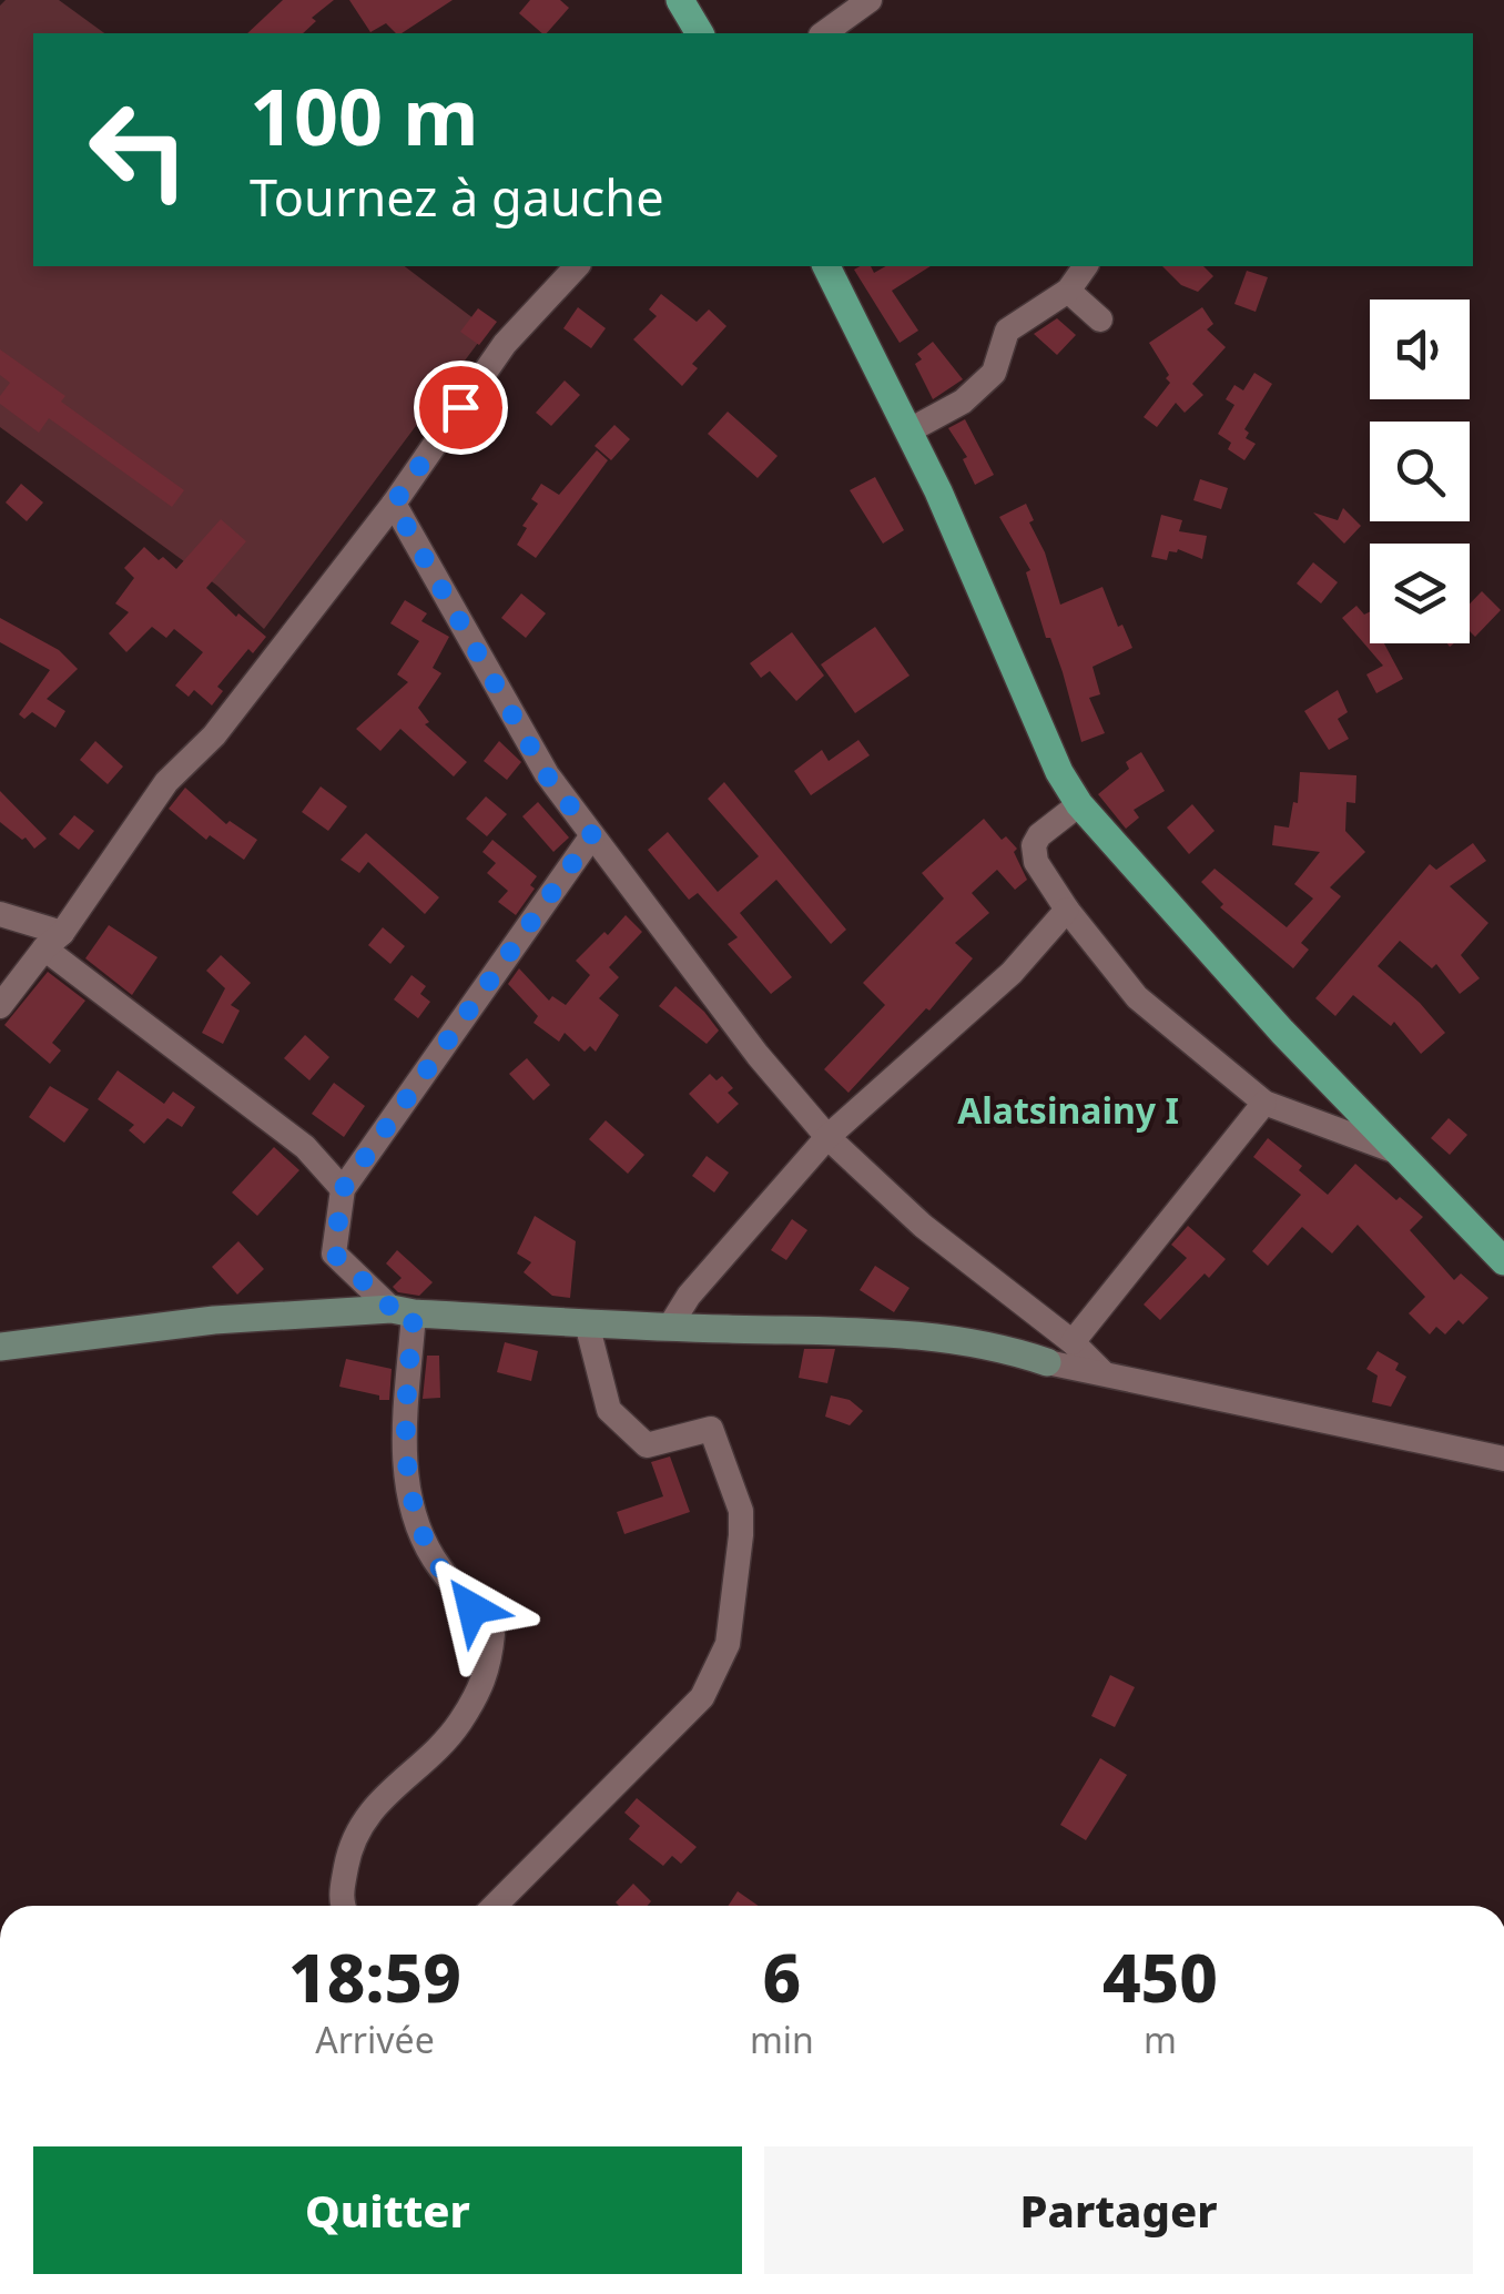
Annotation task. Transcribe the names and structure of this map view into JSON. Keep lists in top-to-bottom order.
{
  "districts": ["Alatsinainy I"],
  "page": {
    "turn": ["100 m", "Tournez à gauche"],
    "eta": [
      "18:59",
      "Arrivée",
      "6",
      "min",
      "450",
      "m"
    ],
    "buttons": ["Quitter", "Partager"]
  }
}
